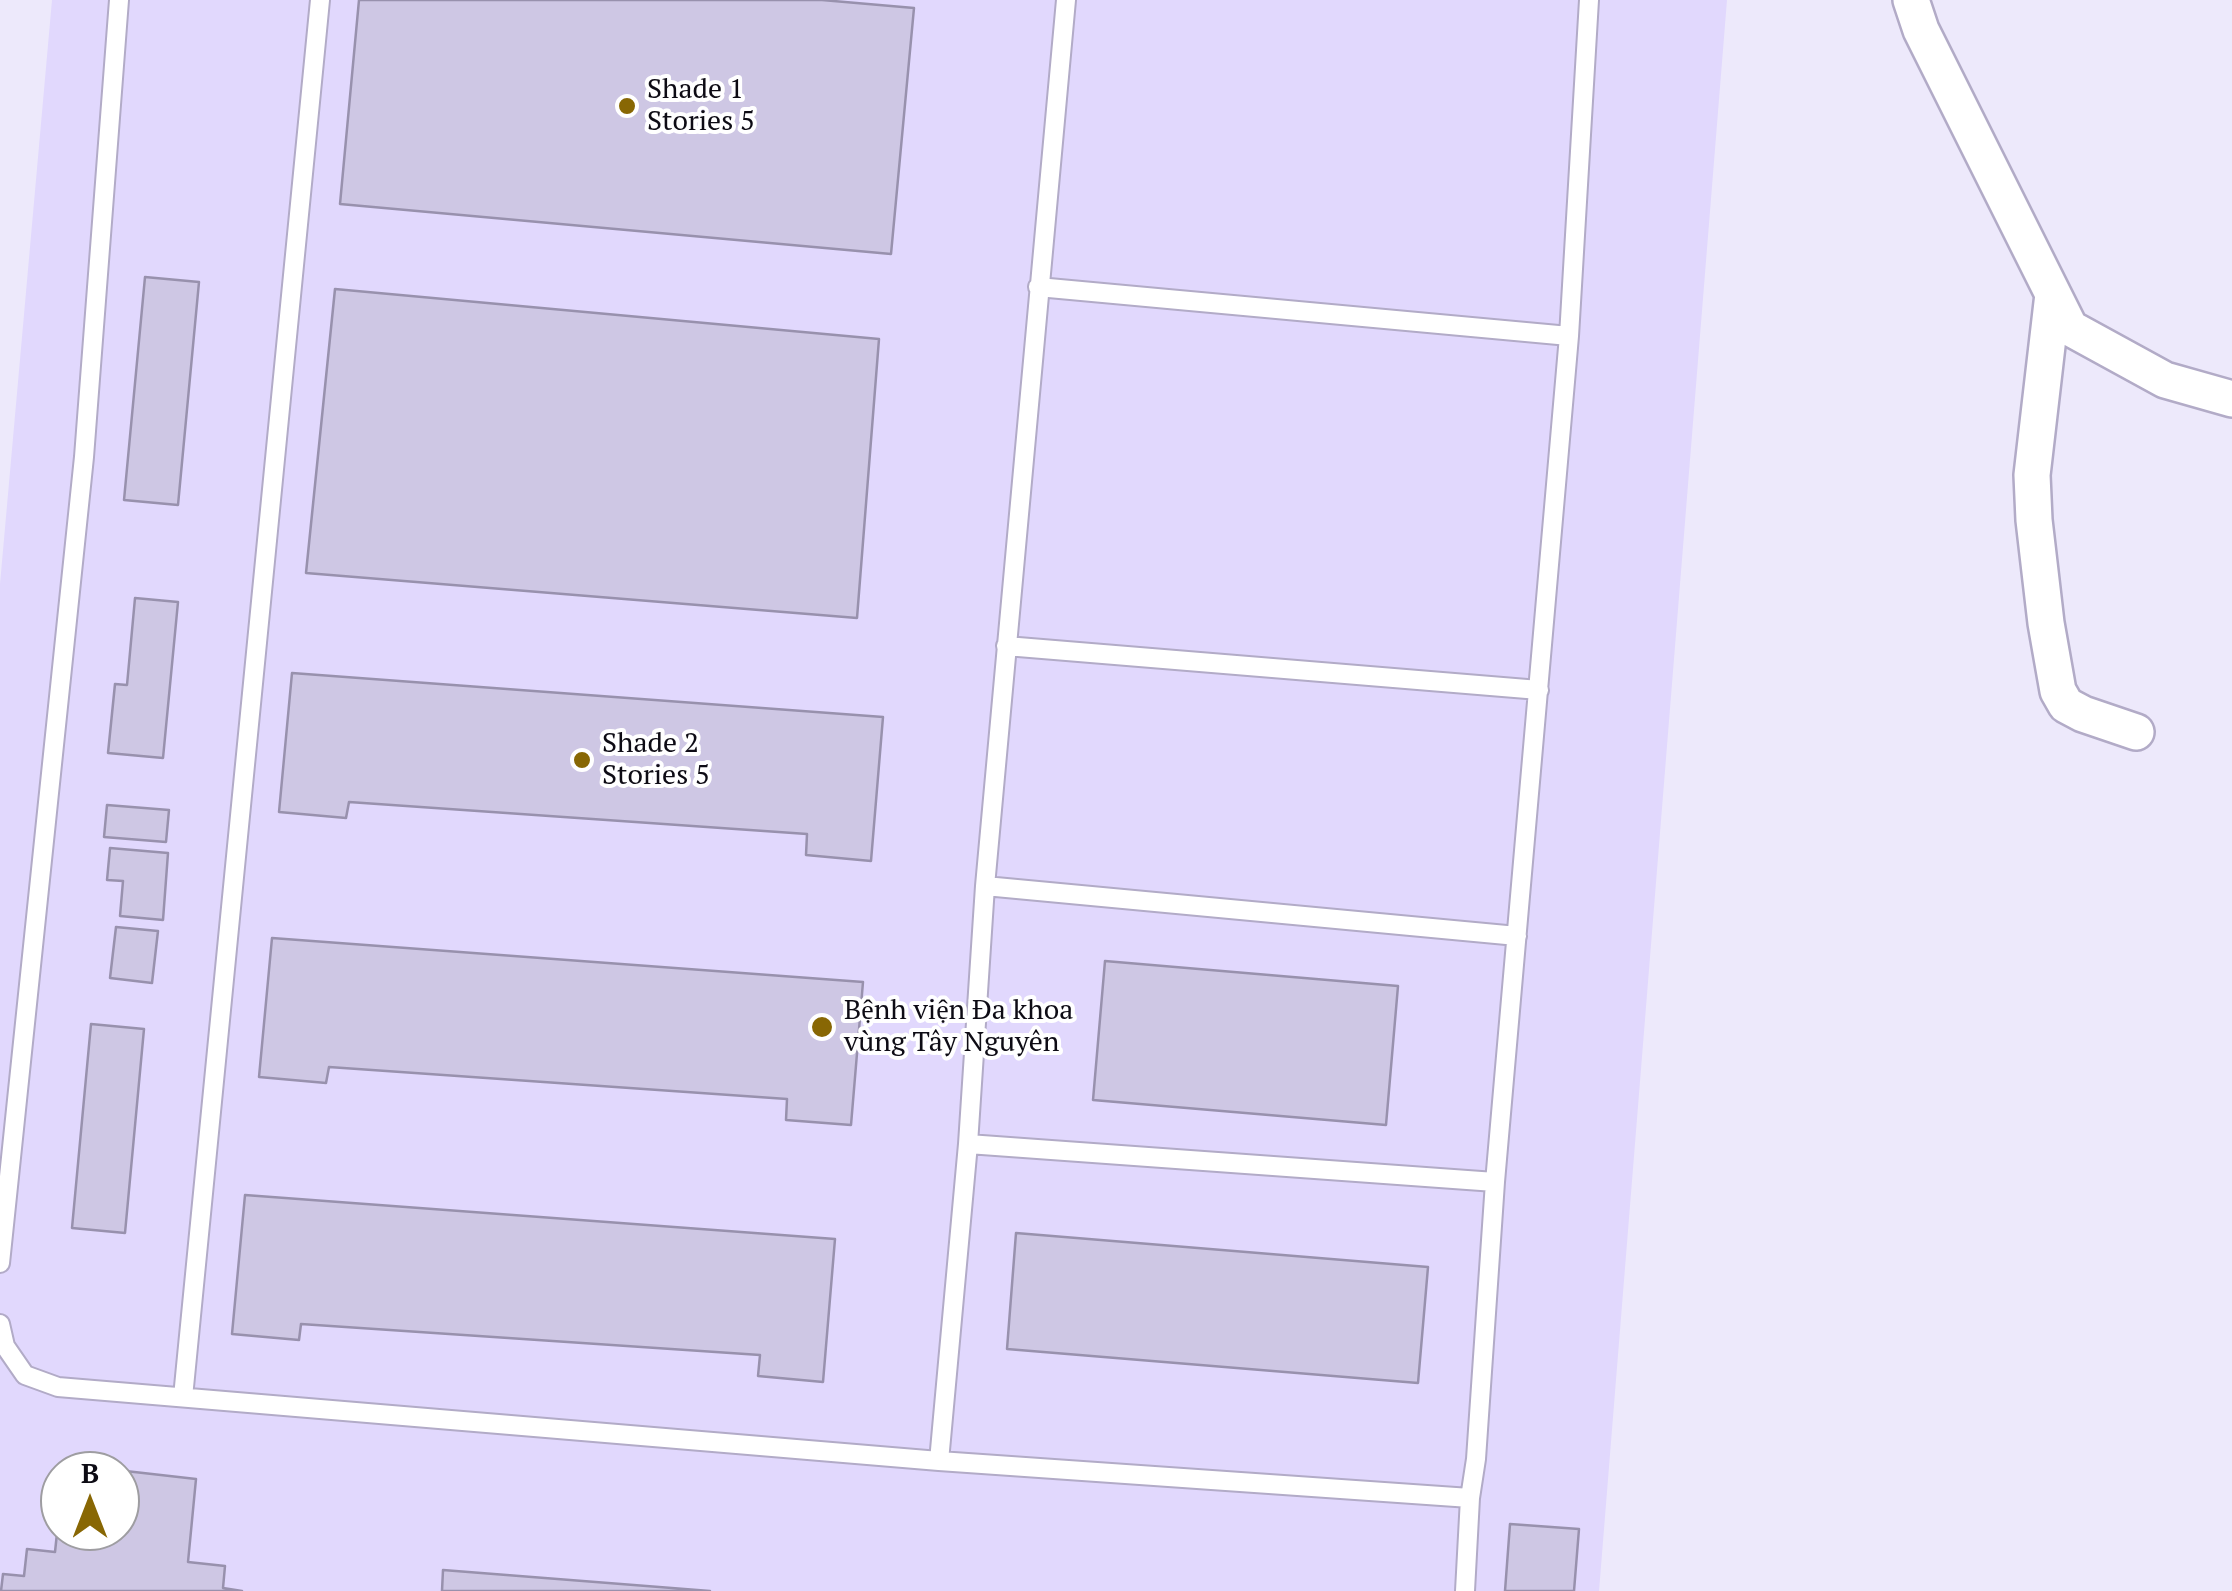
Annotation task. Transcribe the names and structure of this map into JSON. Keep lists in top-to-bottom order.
{
  "places": ["Shade 1 Stories 5", "Shade 2 Stories 5", "Bệnh viện Đa khoa vùng Tây Nguyên"],
  "north": "top"
}
